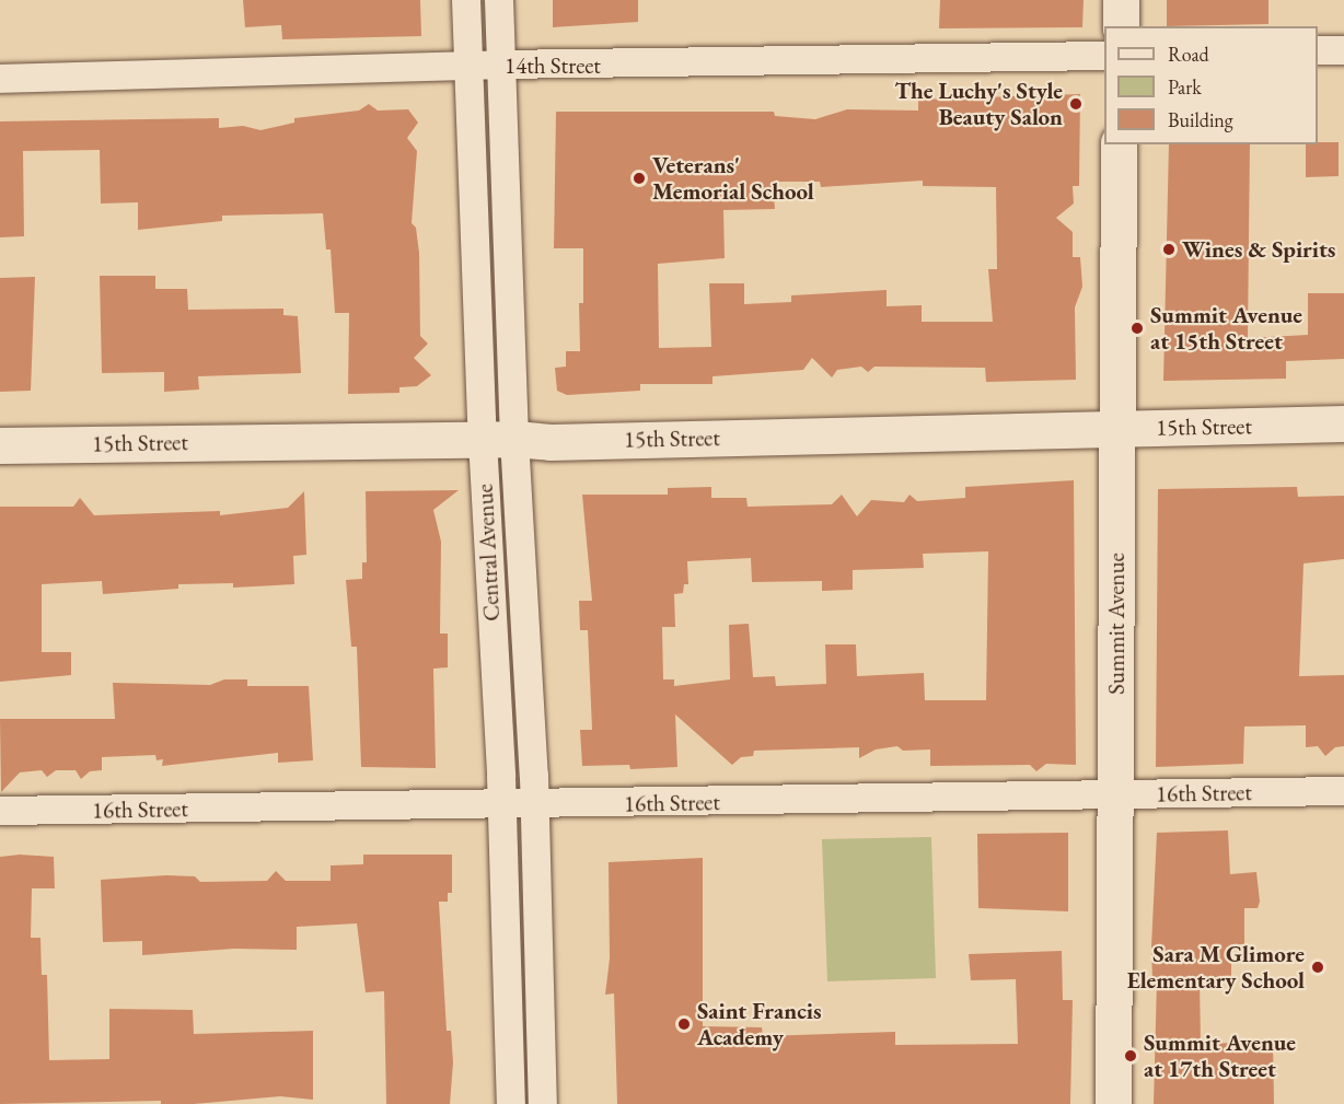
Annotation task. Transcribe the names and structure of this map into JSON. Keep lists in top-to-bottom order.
{
  "streets": {
    "street": [
      "14th Street",
      "15th Street",
      "Central Avenue",
      "Summit Avenue",
      "16th Street"
    ]
  },
  "crossings": [
    ["14th Street", "Central Avenue"],
    ["15th Street", "Central Avenue"],
    ["15th Street", "Summit Avenue"],
    ["Central Avenue", "16th Street"],
    ["Summit Avenue", "16th Street"]
  ],
  "places": [
    "The Luchy's Style Beauty Salon",
    "Veterans' Memorial School",
    "Wines & Spirits",
    "Summit Avenue at 15th Street",
    "Sara M Glimore Elementary School",
    "Saint Francis Academy",
    "Summit Avenue at 17th Street"
  ],
  "legend": ["Road", "Park", "Building"]
}
